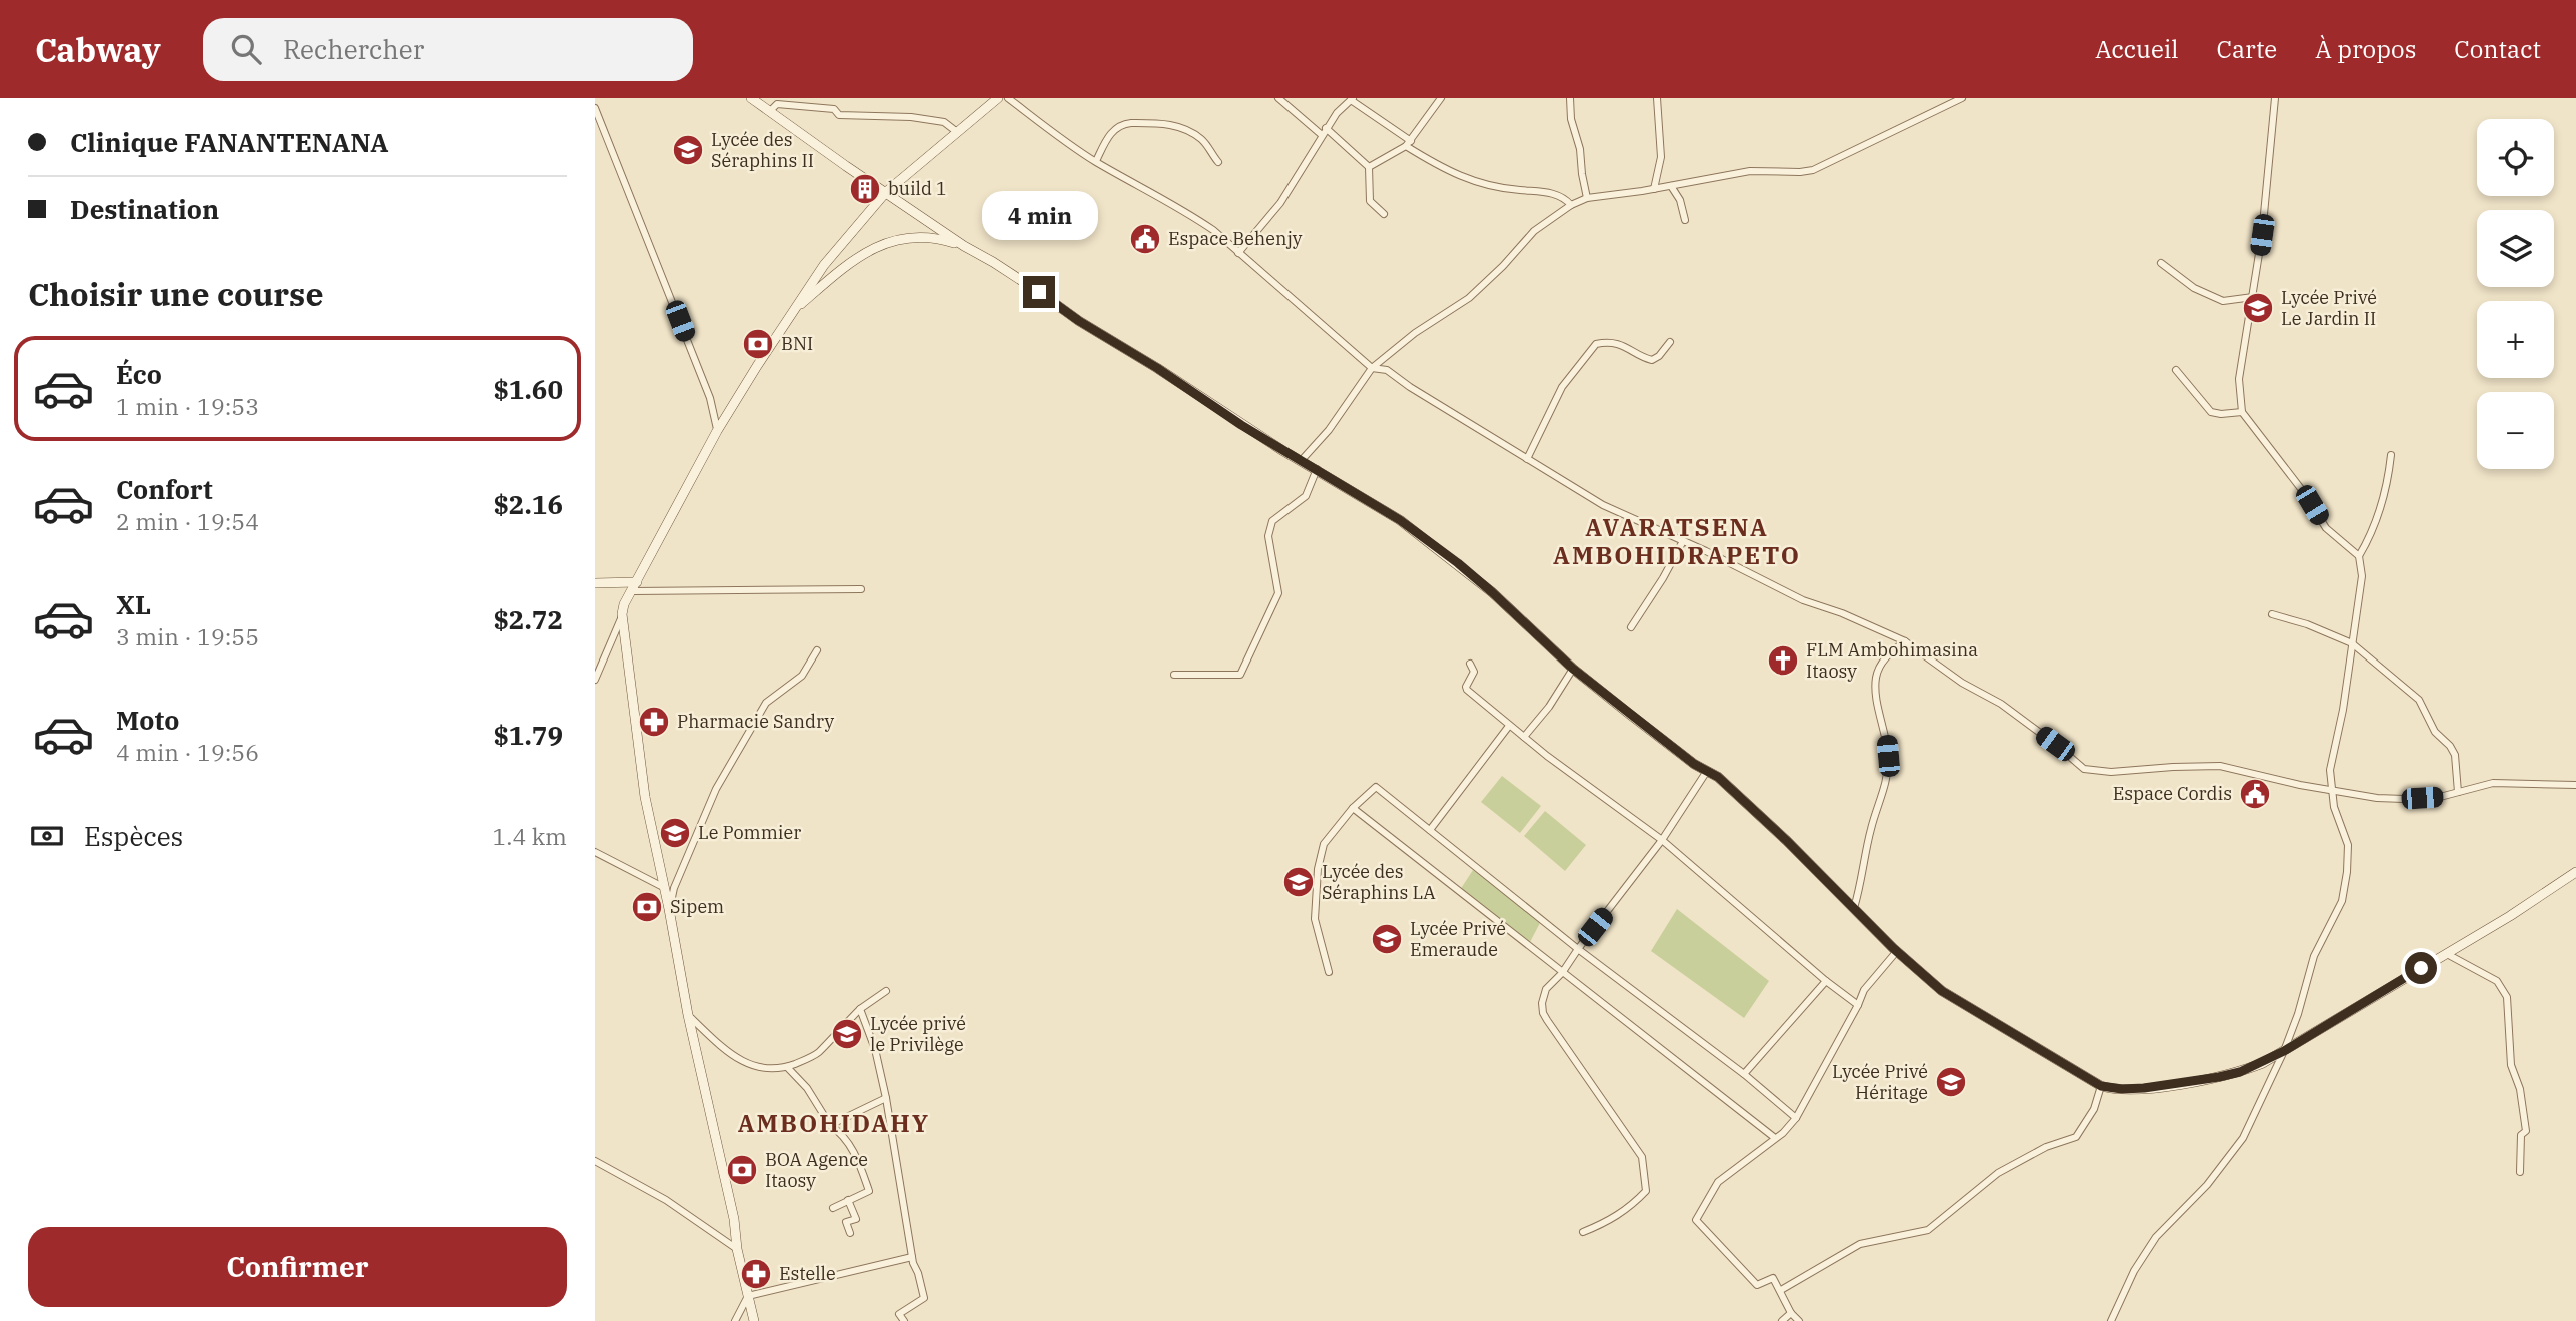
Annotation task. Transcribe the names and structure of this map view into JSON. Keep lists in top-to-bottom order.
{
  "districts": ["AVARATSENA AMBOHIDRAPETO", "AMBOHIDAHY"],
  "places": {
    "school or university": [
      "Lycée des Séraphins II",
      "Lycée Privé Le Jardin II",
      "Le Pommier",
      "Lycée des Séraphins LA",
      "Lycée Privé Emeraude",
      "Lycée privé le Privilège",
      "Lycée Privé Héritage"
    ],
    "building": ["build 1"],
    "public building": ["Espace Behenjy", "Espace Cordis"],
    "bank": ["BNI", "Sipem", "BOA Agence Itaosy"],
    "church": ["FLM Ambohimasina Itaosy"],
    "pharmacy": ["Pharmacie Sandry", "Estelle"]
  },
  "page": {
    "header": "Cabway",
    "search": "Rechercher",
    "nav": [
      "Accueil",
      "Carte",
      "À propos",
      "Contact"
    ],
    "banner": ["Clinique FANANTENANA", "Destination"],
    "map_buttons": ["+", "−"],
    "bubble": "4 min",
    "heading": "Choisir une course",
    "list": [
      {
        "name": "Éco",
        "note": "1 min · 19:53",
        "value": "$1.60"
      },
      {
        "name": "Confort",
        "note": "2 min · 19:54",
        "value": "$2.16"
      },
      {
        "name": "XL",
        "note": "3 min · 19:55",
        "value": "$2.72"
      },
      {
        "name": "Moto",
        "note": "4 min · 19:56",
        "value": "$1.79"
      }
    ],
    "pay": ["Espèces", "1.4 km"],
    "buttons": "Confirmer"
  }
}
